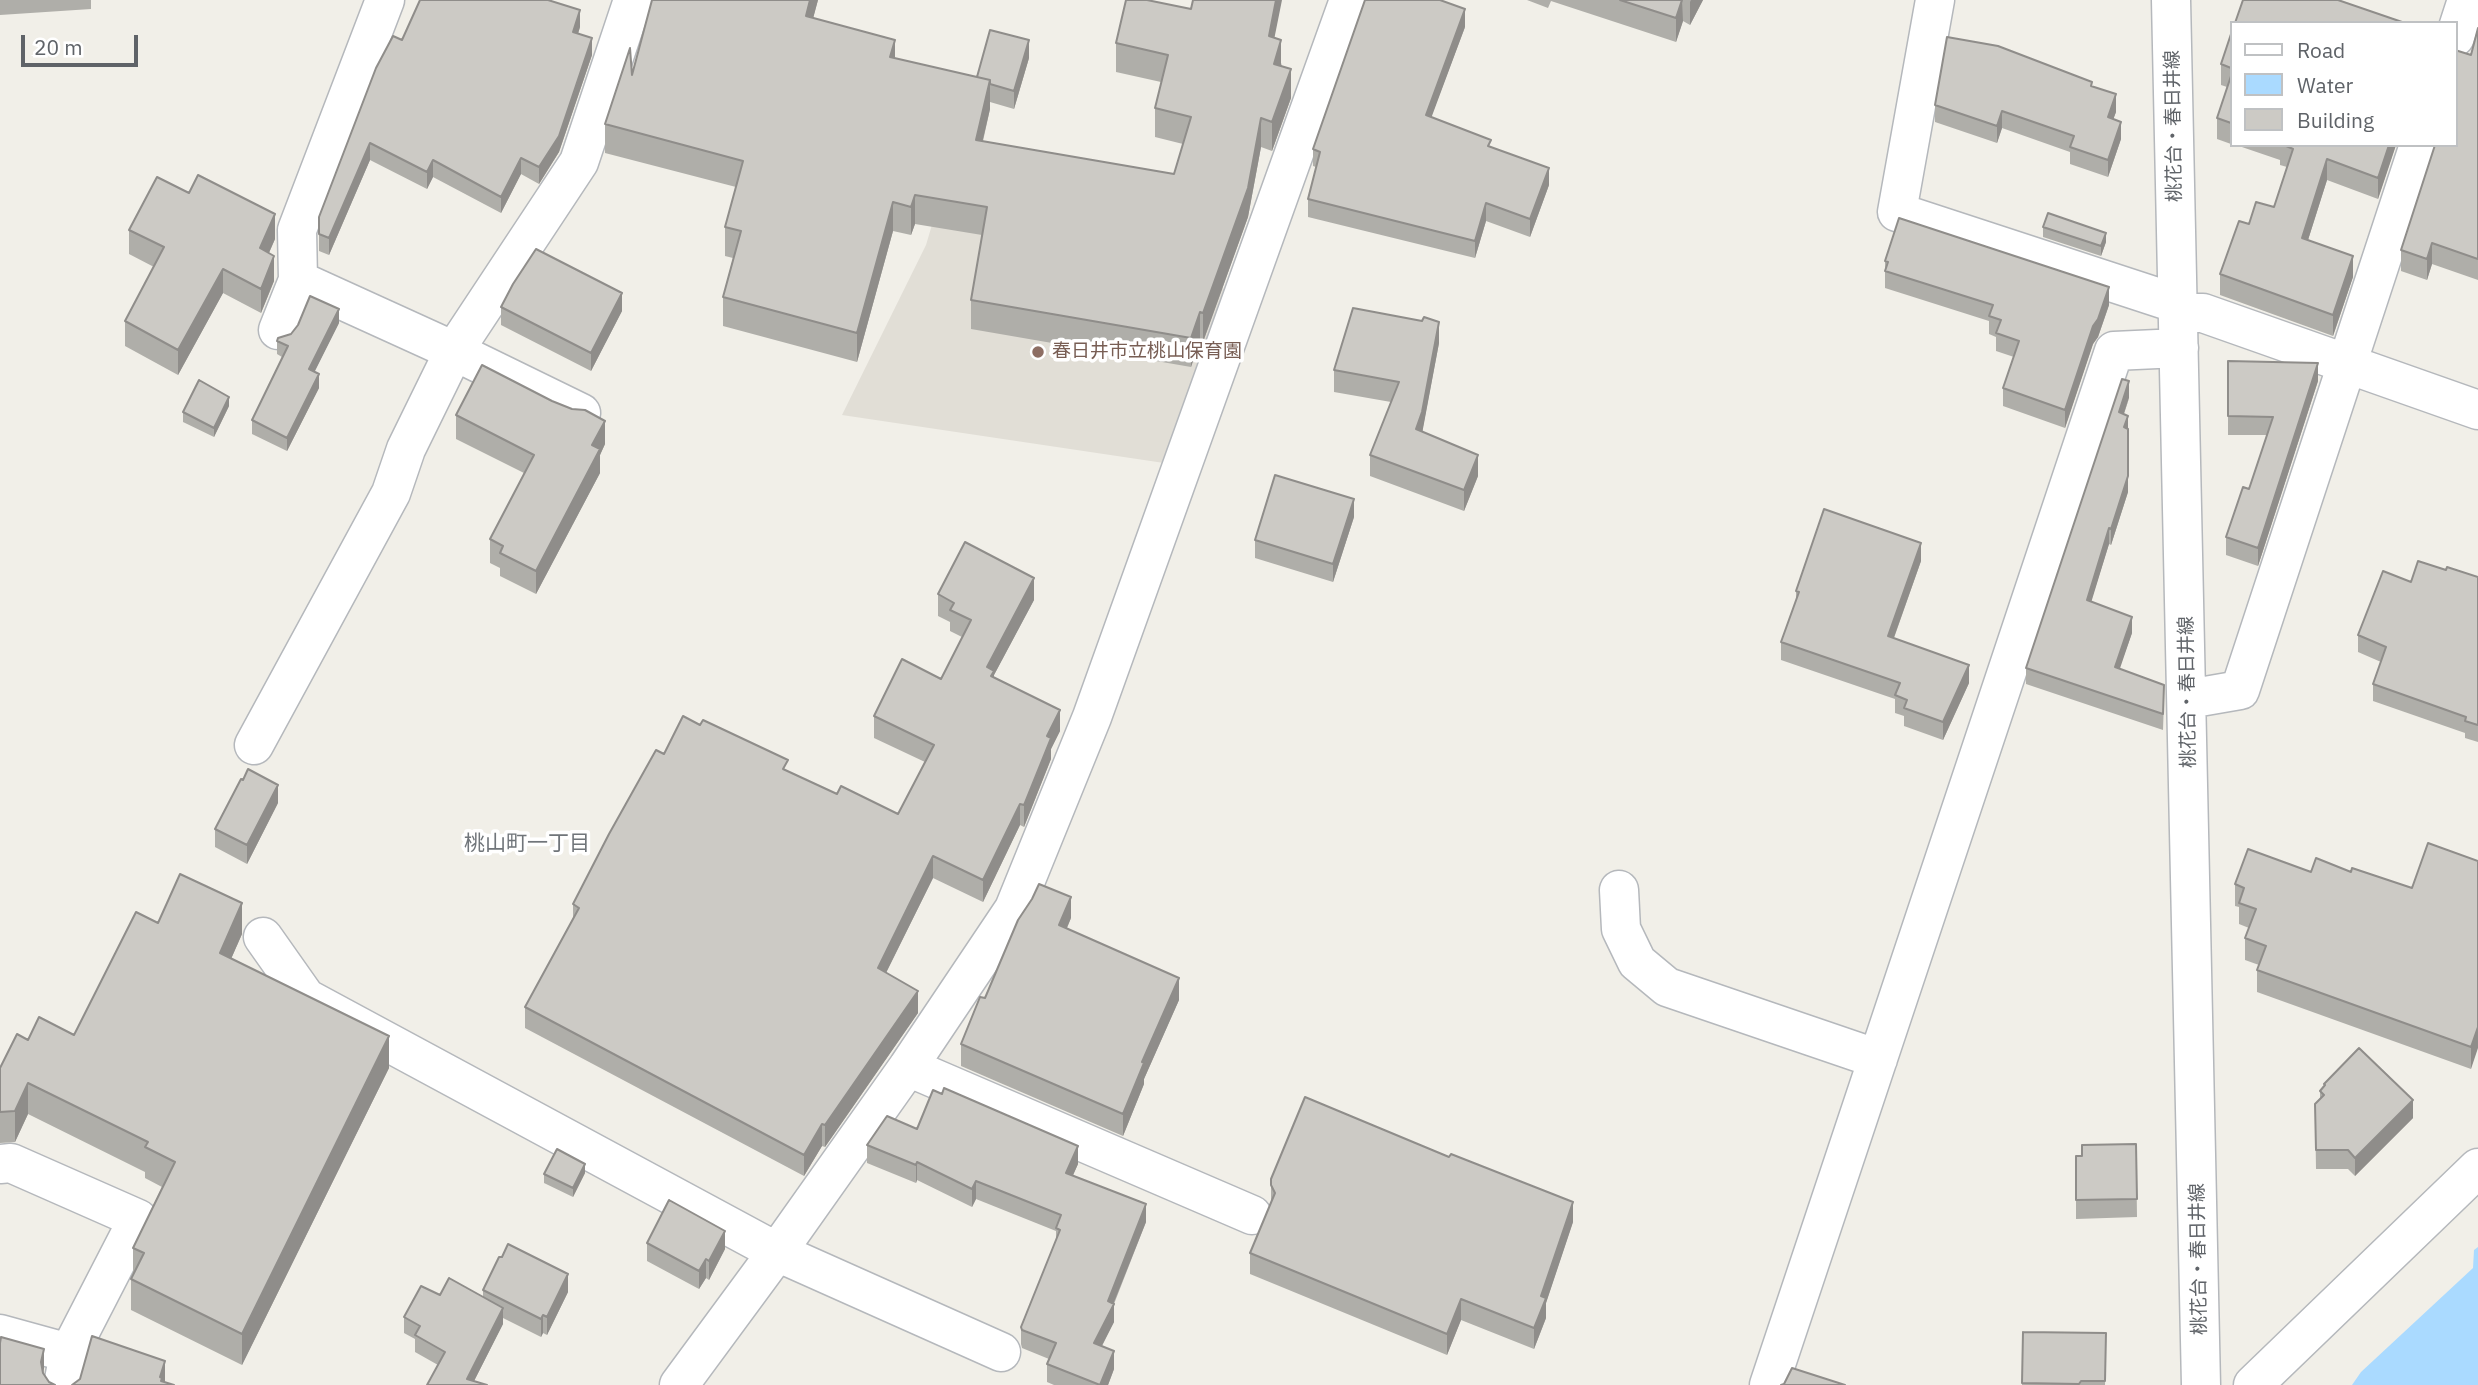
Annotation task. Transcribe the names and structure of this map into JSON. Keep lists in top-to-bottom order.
{
  "streets": {
    "street": ["桃花台・春日井線"]
  },
  "districts": ["桃山町一丁目"],
  "places": ["春日井市立桃山保育園"],
  "legend": ["Road", "Water", "Building"],
  "scale_bar": "20 m"
}
